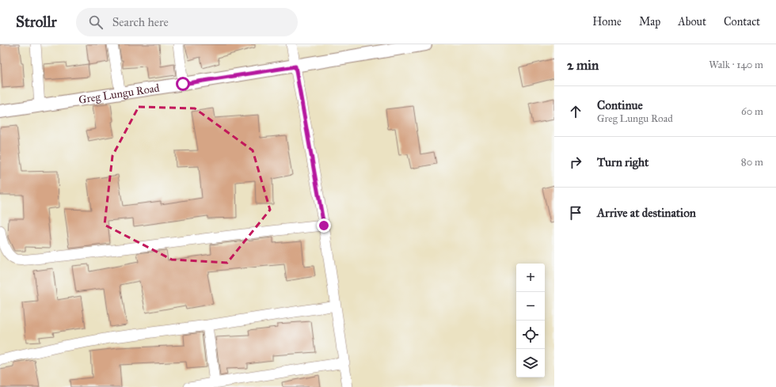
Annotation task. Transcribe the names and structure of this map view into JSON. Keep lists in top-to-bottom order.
{
  "streets": {
    "street": ["Greg Lungu Road"]
  },
  "page": {
    "header": "Strollr",
    "search": "Search here",
    "nav": [
      "Home",
      "Map",
      "About",
      "Contact"
    ],
    "heading": ["2 min", "Walk · 140 m"],
    "list": [
      ["Continue", "Greg Lungu Road", "60 m"],
      ["Turn right", "80 m"],
      "Arrive at destination"
    ],
    "map_buttons": ["+", "−"]
  }
}
